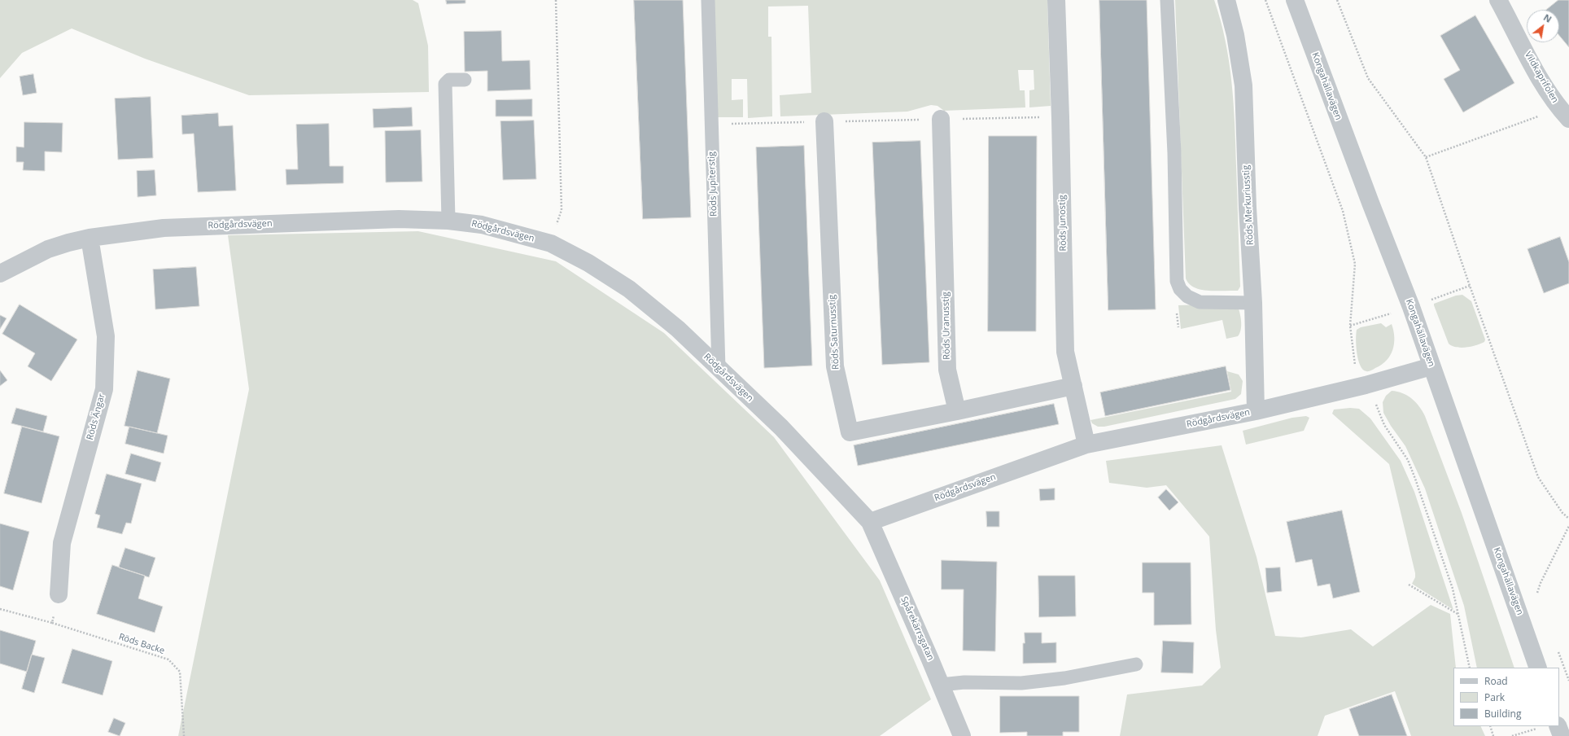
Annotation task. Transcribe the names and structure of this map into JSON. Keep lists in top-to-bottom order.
{
  "streets": {
    "street": [
      "Vildkaprifolen",
      "Kongahällavägen",
      "Röds Merkuriusstig",
      "Röds Junostig",
      "Rödgårdsvägen",
      "Röds Uranusstig",
      "Röds Saturnusstig",
      "Röds Ängar",
      "Spårekärrsgatan"
    ],
    "lane": ["Röds Jupiterstig"],
    "path": ["Röds Backe"]
  },
  "crossings": [
    ["Kongahällavägen", "Rödgårdsvägen"],
    ["Röds Jupiterstig", "Rödgårdsvägen"],
    ["Röds Merkuriusstig", "Rödgårdsvägen"],
    ["Röds Junostig", "Rödgårdsvägen"],
    ["Rödgårdsvägen", "Röds Ängar"],
    ["Rödgårdsvägen", "Spårekärrsgatan"],
    ["Röds Uranusstig", "Röds Saturnusstig"]
  ],
  "legend": ["Road", "Park", "Building"],
  "north": "top right"
}
